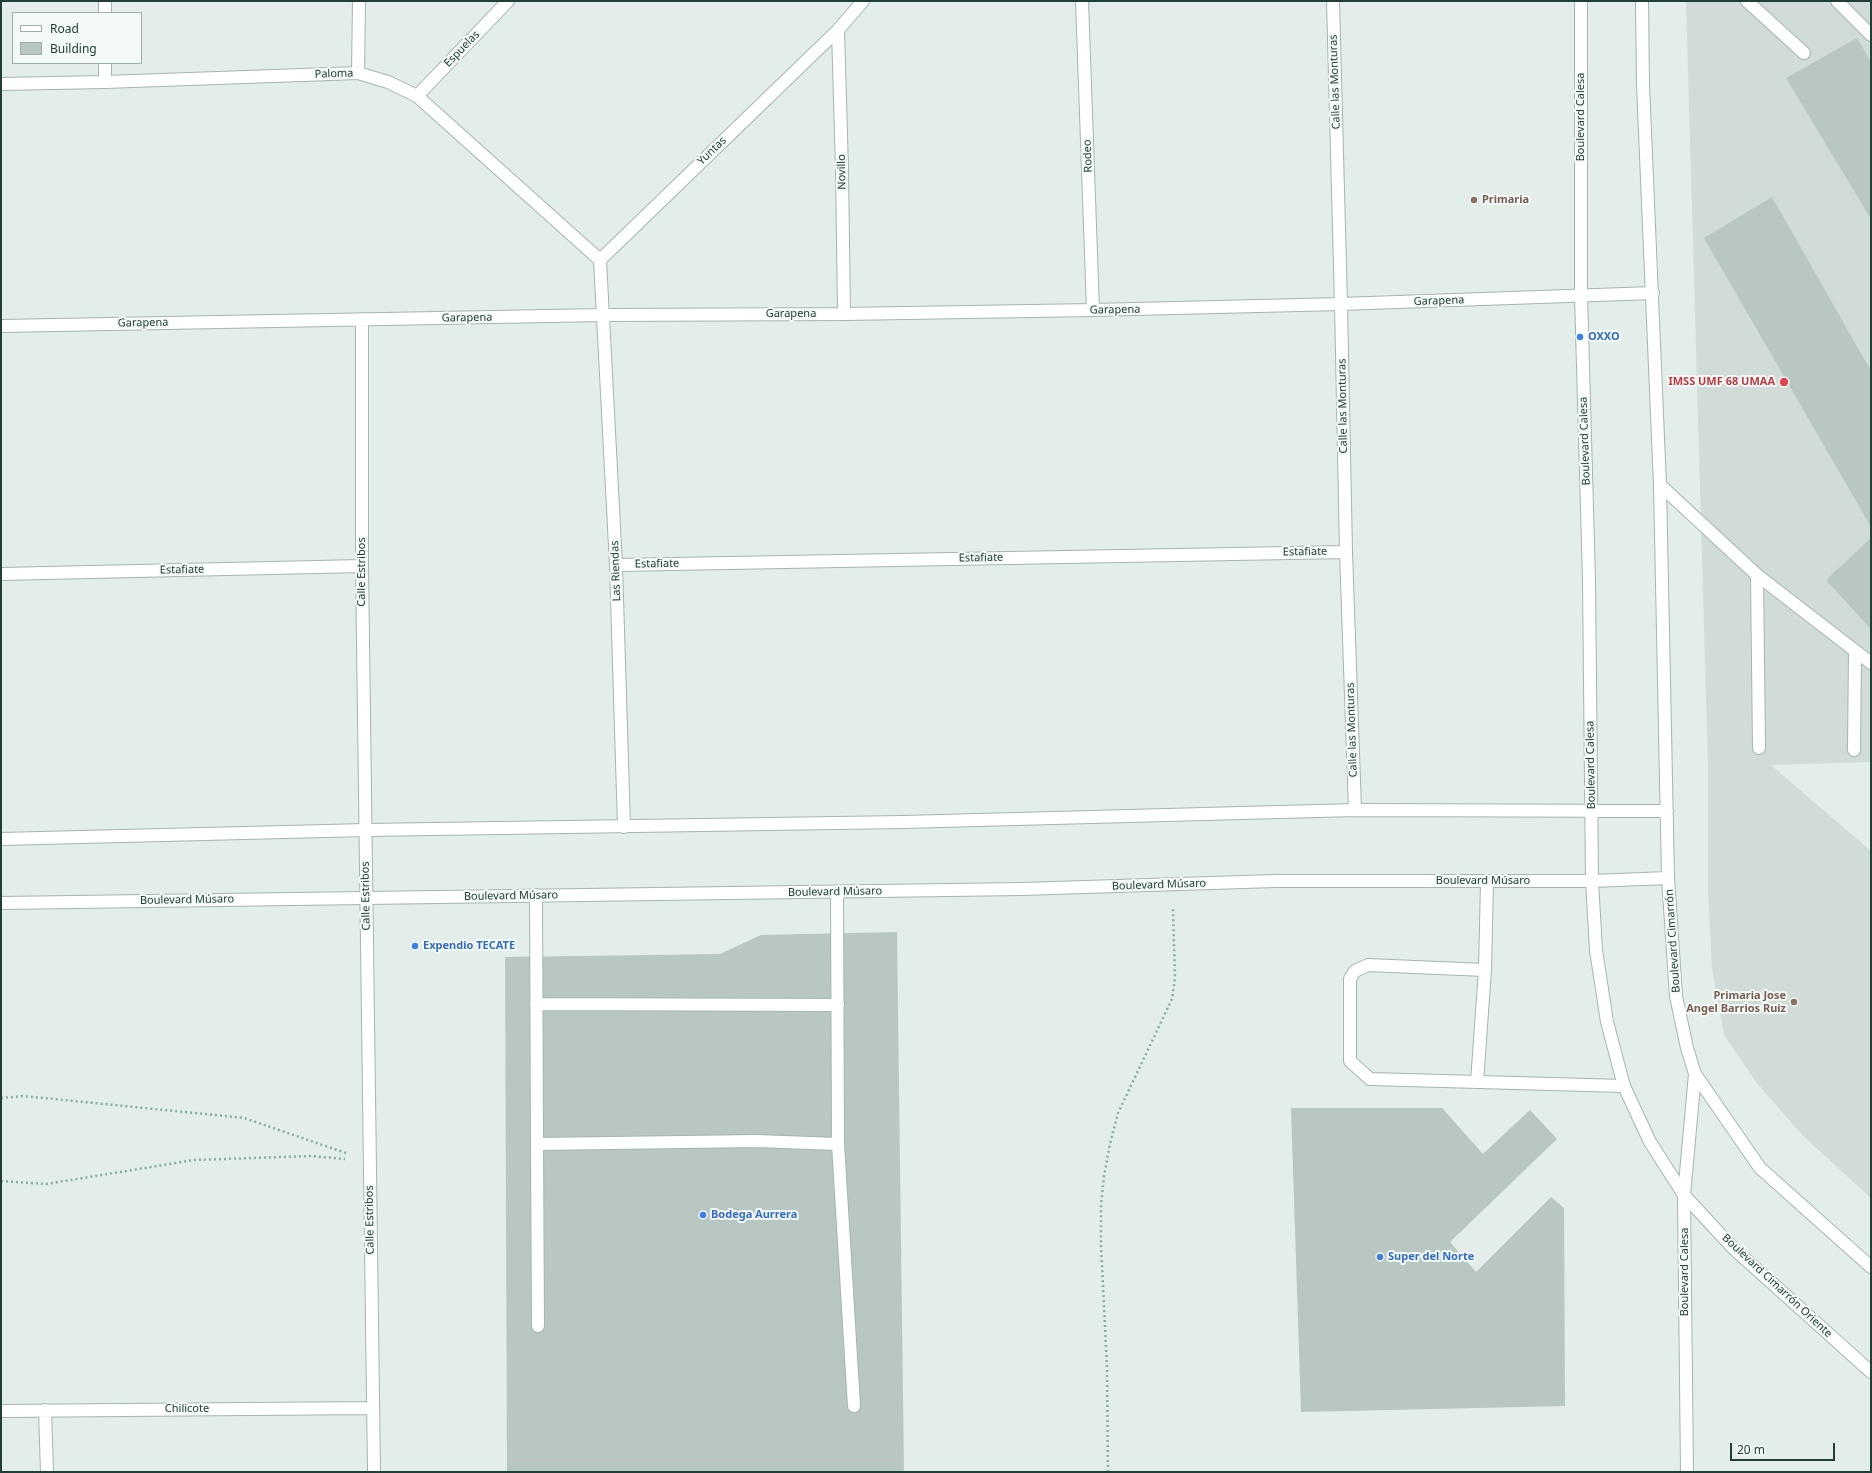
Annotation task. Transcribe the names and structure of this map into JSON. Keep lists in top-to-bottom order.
{
  "streets": {
    "street": [
      "Espuelas",
      "Paloma",
      "Calle las Monturas",
      "Boulevard Calesa",
      "Yuntas",
      "Rodeo",
      "Novillo",
      "Garapena",
      "Estafiate",
      "Las Riendas",
      "Calle Estribos",
      "Boulevard Músaro",
      "Boulevard Cimarrón",
      "Boulevard Cimarrón Oriente",
      "Chilicote"
    ]
  },
  "crossings": [
    ["Espuelas", "Paloma"],
    ["Paloma", "Yuntas"],
    ["Calle las Monturas", "Garapena"],
    ["Calle las Monturas", "Estafiate"],
    ["Boulevard Calesa", "Garapena"],
    ["Boulevard Calesa", "Boulevard Músaro"],
    ["Boulevard Calesa", "Boulevard Cimarrón"],
    ["Boulevard Calesa", "Boulevard Cimarrón Oriente"],
    ["Yuntas", "Novillo"],
    ["Rodeo", "Garapena"],
    ["Novillo", "Garapena"],
    ["Garapena", "Las Riendas"],
    ["Garapena", "Calle Estribos"],
    ["Estafiate", "Las Riendas"],
    ["Estafiate", "Calle Estribos"],
    ["Calle Estribos", "Boulevard Músaro"],
    ["Calle Estribos", "Chilicote"],
    ["Boulevard Músaro", "Boulevard Cimarrón"],
    ["Boulevard Músaro", "Boulevard Cimarrón Oriente"]
  ],
  "places": [
    "Primaria",
    "OXXO",
    "IMSS UMF 68 UMAA",
    "Expendio TECATE",
    "Primaria Jose Angel Barrios Ruiz",
    "Bodega Aurrera",
    "Super del Norte"
  ],
  "legend": ["Road", "Building"],
  "scale_bar": "20 m"
}
